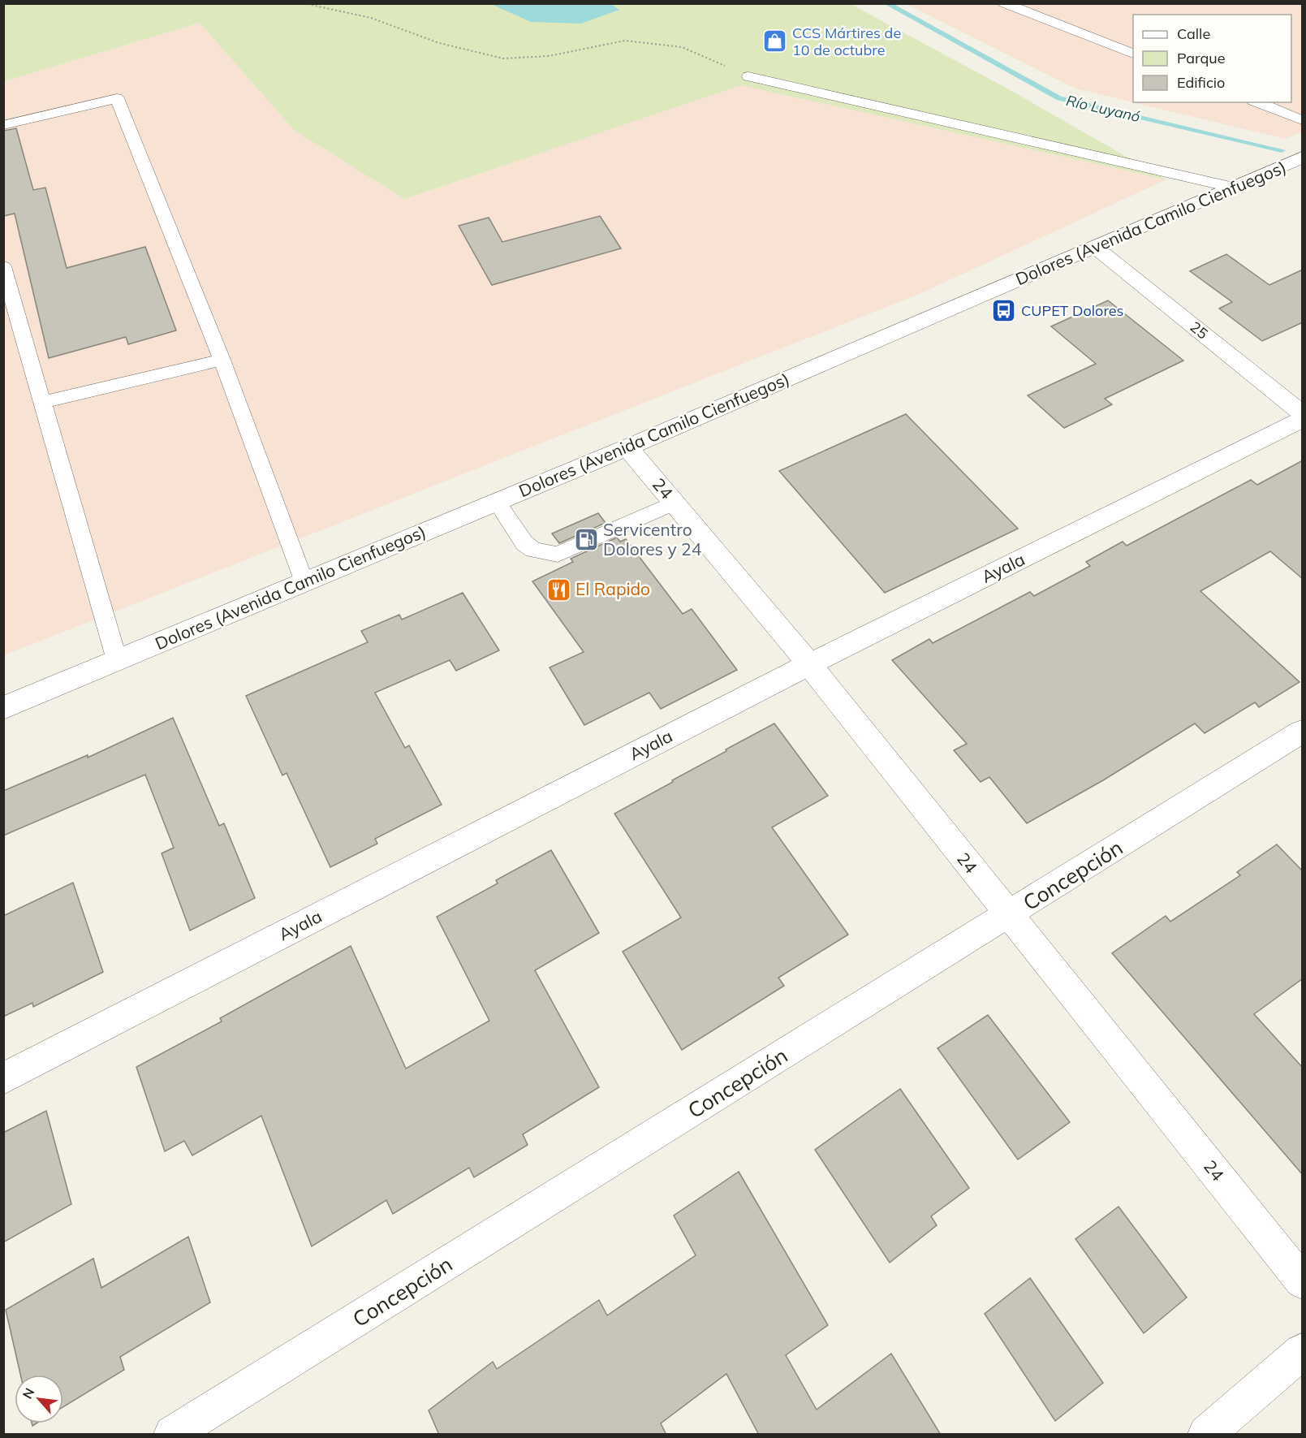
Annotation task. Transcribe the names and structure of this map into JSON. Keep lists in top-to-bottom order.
{
  "streets": {
    "street": [
      "Dolores (Avenida Camilo Cienfuegos)",
      "25",
      "24",
      "Ayala",
      "Concepción"
    ]
  },
  "crossings": [
    ["Dolores (Avenida Camilo Cienfuegos)", "25"],
    ["Dolores (Avenida Camilo Cienfuegos)", "24"],
    ["24", "Ayala"],
    ["24", "Concepción"]
  ],
  "water": ["Río Luyanó"],
  "places": {
    "shop": ["CCS Mártires de 10 de octubre"],
    "bus stop": ["CUPET Dolores"],
    "fuel station": ["Servicentro Dolores y 24"],
    "restaurant": ["El Rapido"]
  },
  "legend": ["Calle", "Parque", "Edificio"],
  "north": "top left"
}
